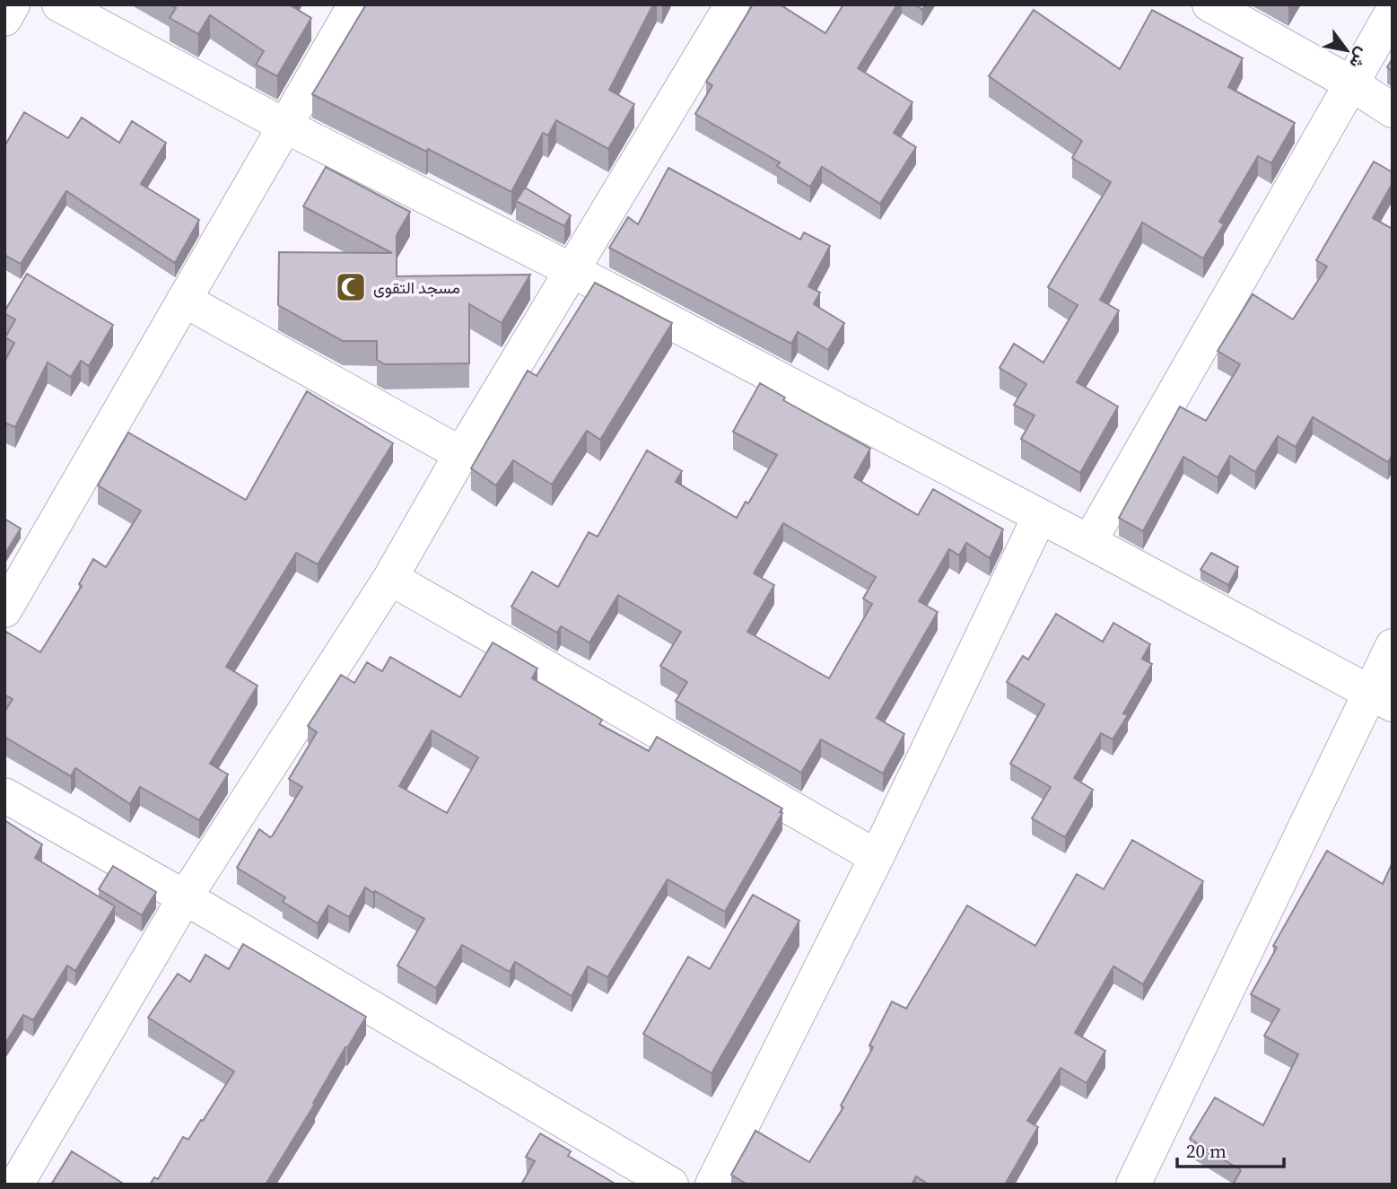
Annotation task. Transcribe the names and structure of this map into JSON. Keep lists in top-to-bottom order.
{
  "places": {
    "mosque": ["مسجد التقوى"]
  },
  "scale_bar": "20 m",
  "north": "bottom right"
}
